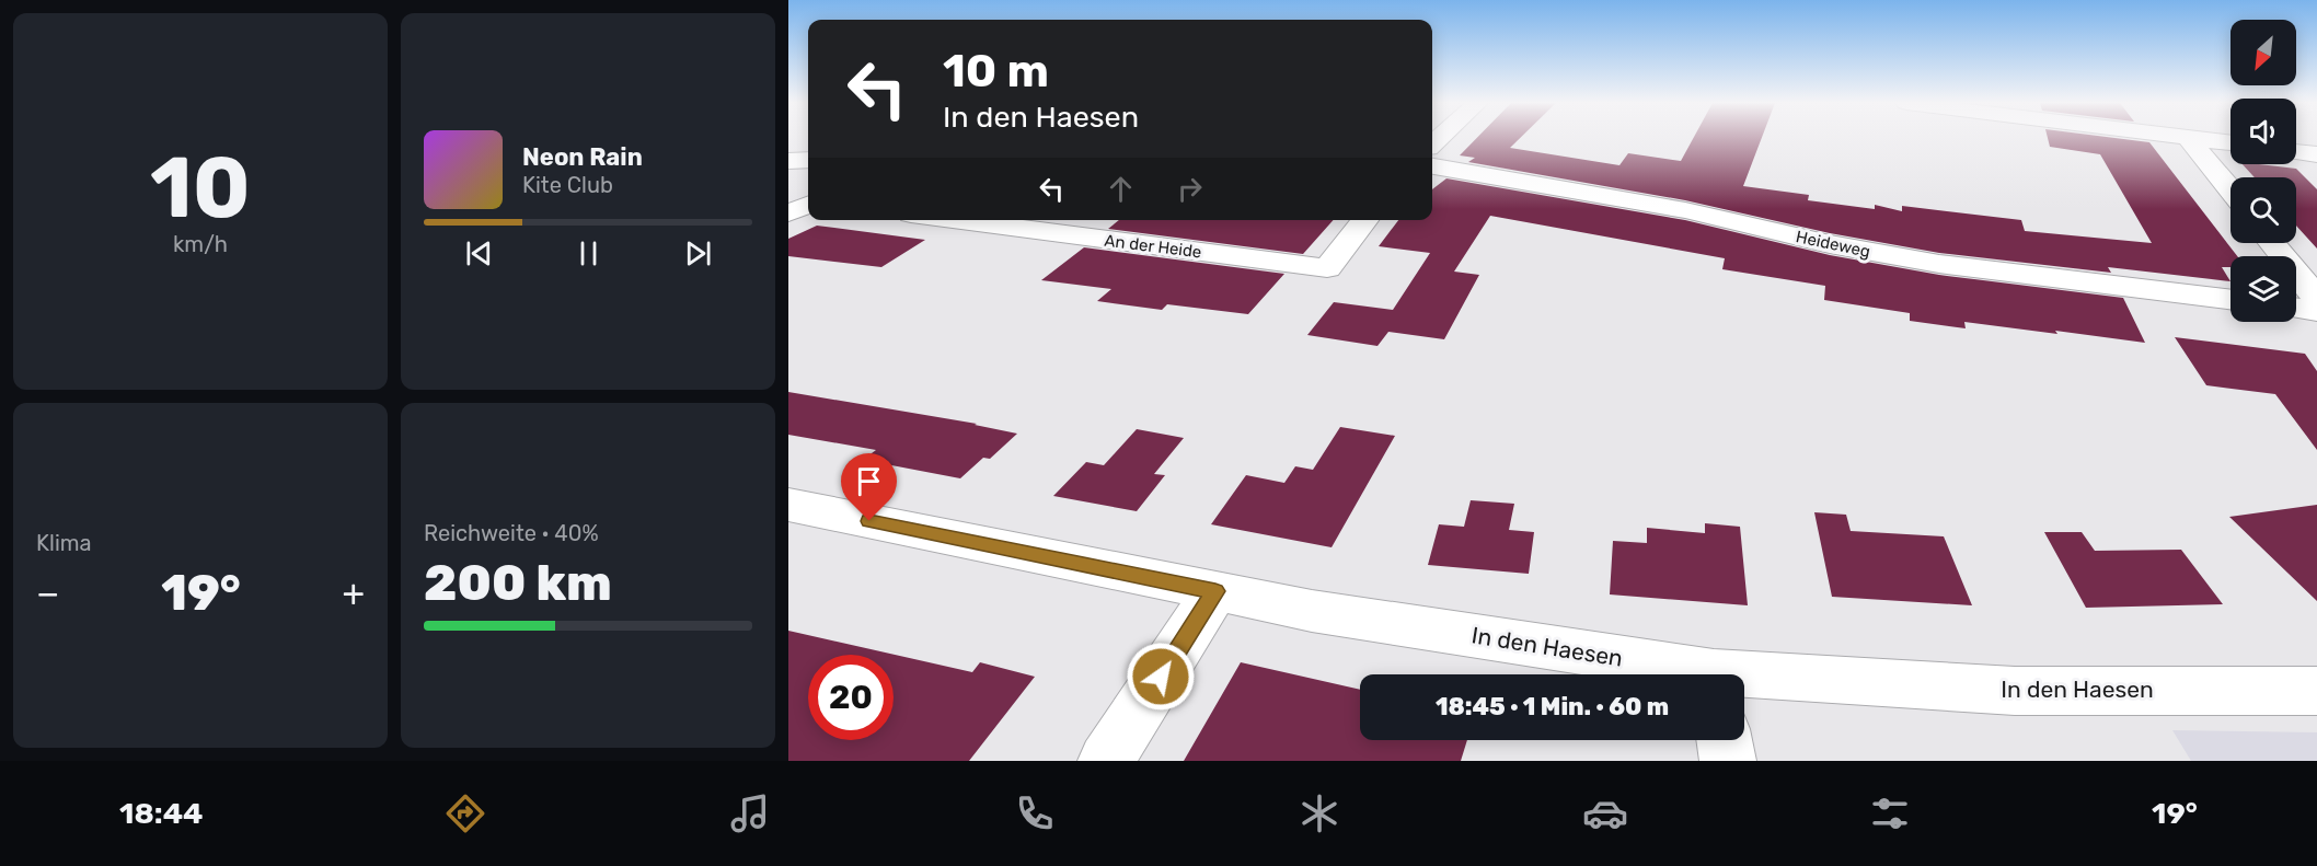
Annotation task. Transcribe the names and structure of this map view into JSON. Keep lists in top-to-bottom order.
{
  "streets": {
    "street": ["Heideweg", "An der Heide", "In den Haesen"]
  },
  "north": "bottom left",
  "page": {
    "tile": [
      ["10", "km/h"],
      "Klima",
      ["Reichweite · 40%", "200 km"]
    ],
    "turn": ["10 m", "In den Haesen"],
    "song": ["Neon Rain", "Kite Club"],
    "heat": ["−", "19°", "+"],
    "limit": "20",
    "trip": "18:45 · 1 Min. · 60 m",
    "tabs": ["18:44", "19°"]
  }
}
